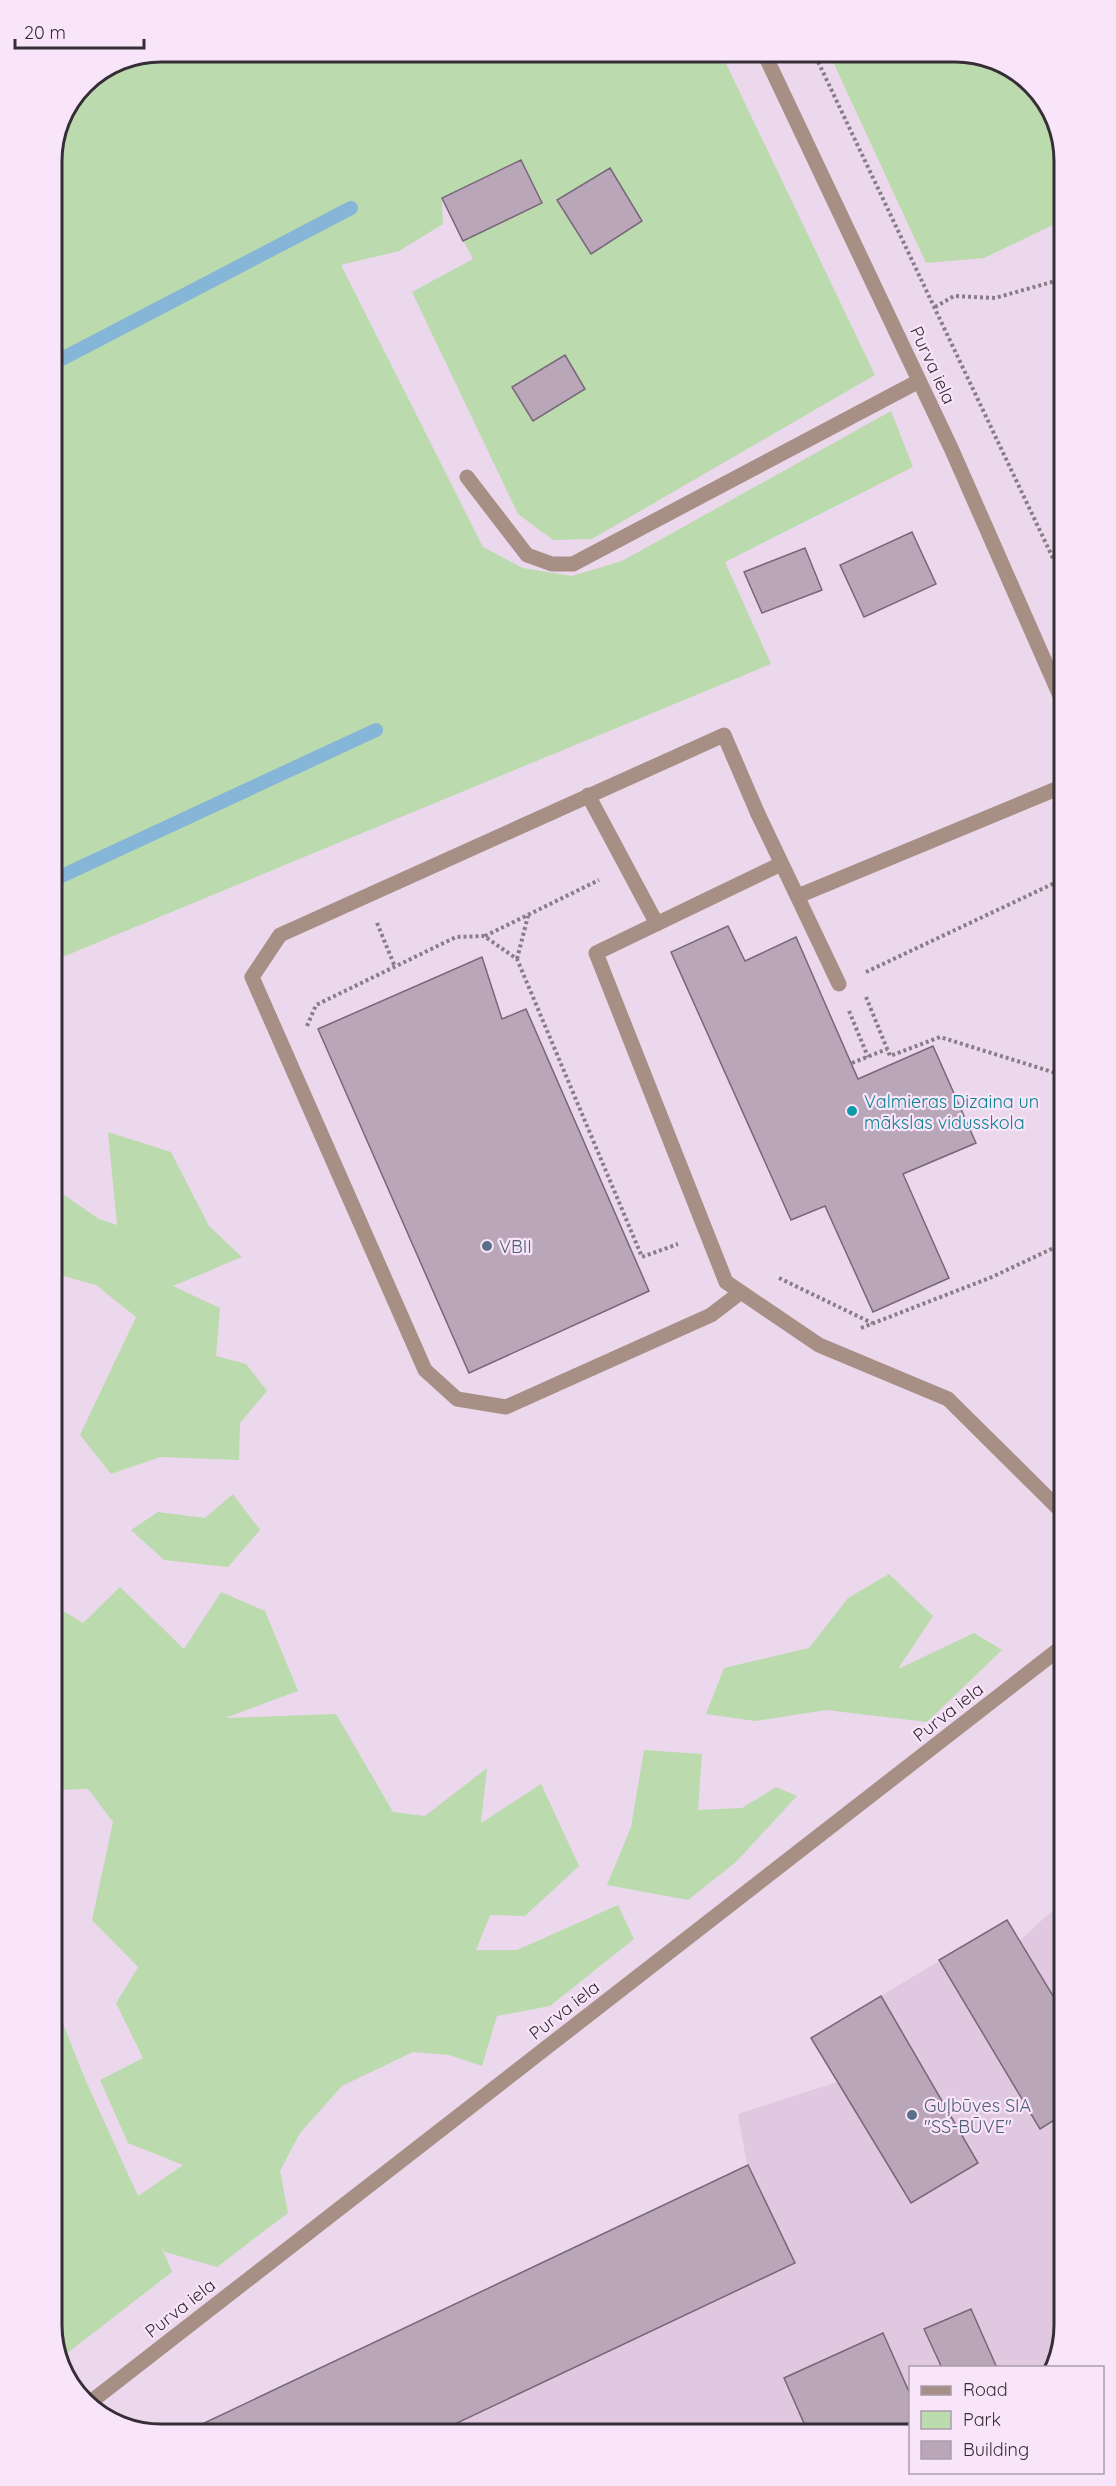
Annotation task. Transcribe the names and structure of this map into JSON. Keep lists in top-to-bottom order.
{
  "streets": {
    "street": ["Purva iela"]
  },
  "places": ["Valmieras Dizaina un mākslas vidusskola", "VBII", "Guļbūves SIA \"SS-BŪVE\""],
  "legend": ["Road", "Park", "Building"],
  "scale_bar": "20 m"
}
